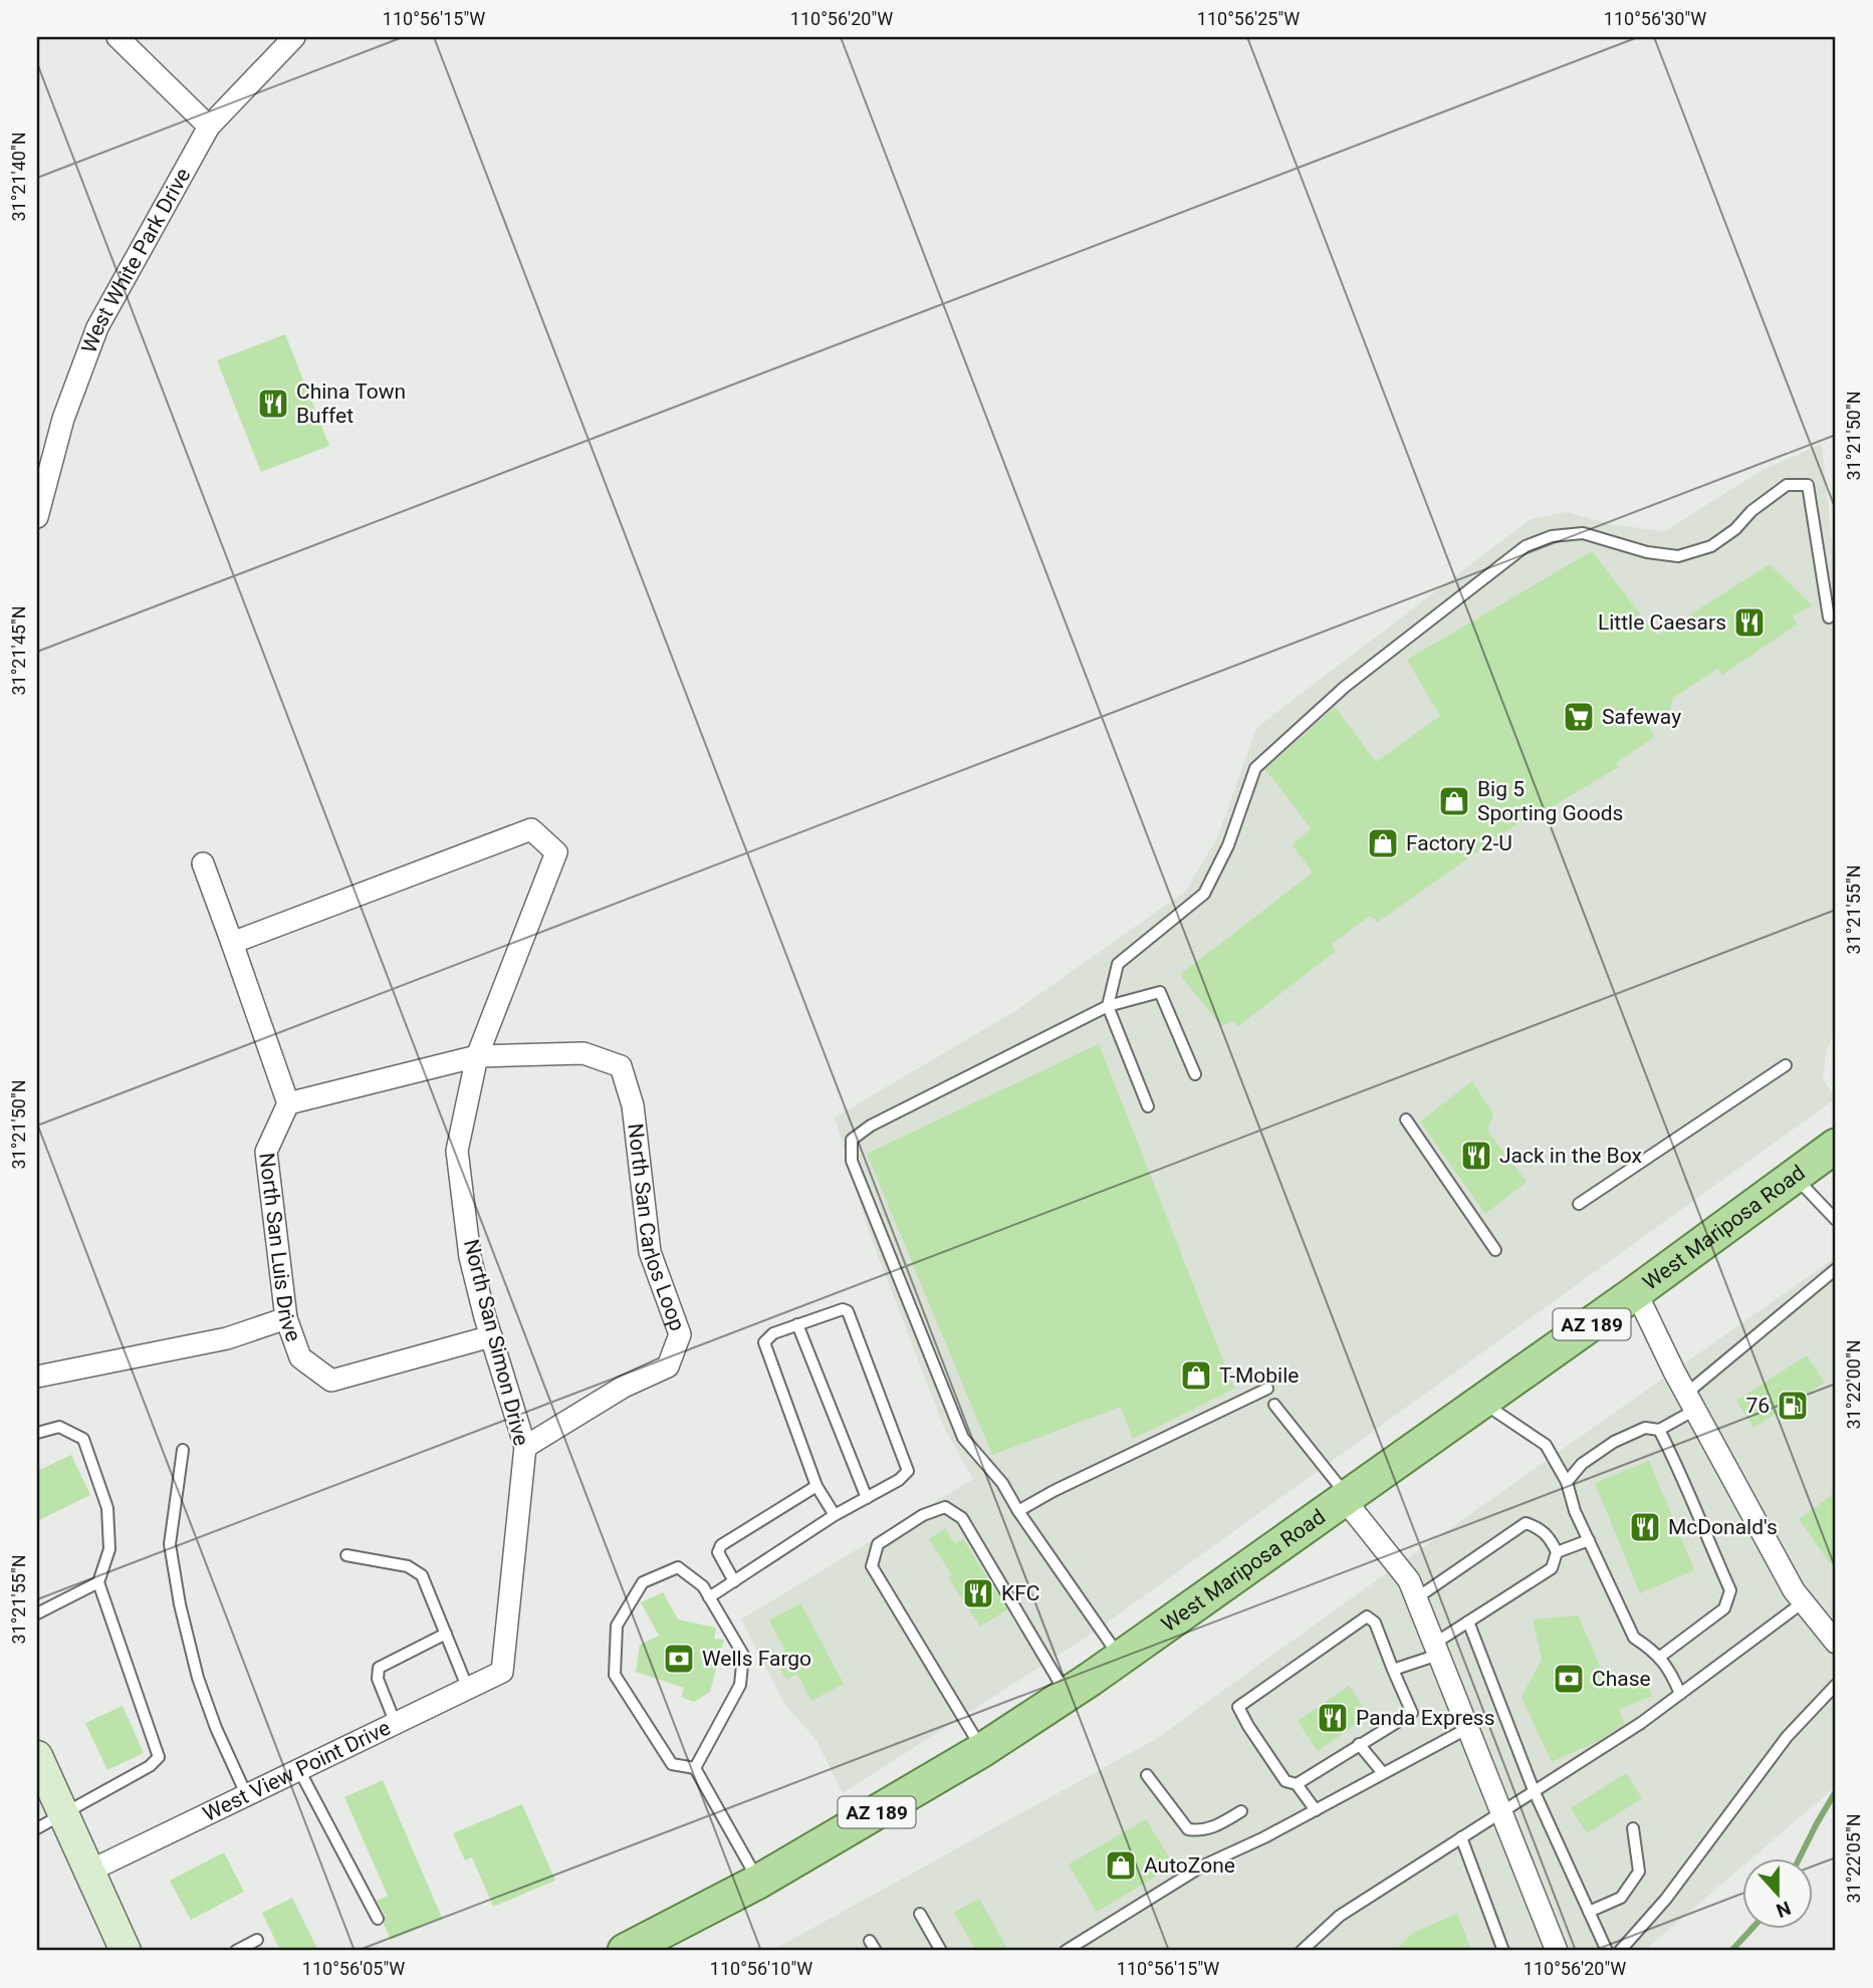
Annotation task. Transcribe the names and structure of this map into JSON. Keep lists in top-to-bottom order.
{
  "streets": {
    "main road": ["West Mariposa Road", "AZ 189"],
    "street": [
      "West White Park Drive",
      "North San Carlos Loop",
      "North San Luis Drive",
      "North San Simon Drive",
      "West View Point Drive"
    ]
  },
  "crossings": [
    ["North San Carlos Loop", "North San Simon Drive"],
    ["North San Luis Drive", "North San Simon Drive"],
    ["North San Simon Drive", "West View Point Drive"]
  ],
  "places": {
    "restaurant": [
      "China Town Buffet",
      "Little Caesars",
      "Jack in the Box",
      "McDonald's",
      "KFC",
      "Panda Express"
    ],
    "supermarket": ["Safeway"],
    "shop": [
      "Big 5 Sporting Goods",
      "Factory 2-U",
      "T-Mobile",
      "AutoZone"
    ],
    "fuel station": ["76"],
    "bank": ["Wells Fargo", "Chase"]
  },
  "north": "bottom",
  "coordinates": [
    "110°56'15\"W",
    "110°56'20\"W",
    "110°56'25\"W",
    "110°56'30\"W",
    "31°21'40\"N",
    "31°21'50\"N",
    "31°21'45\"N",
    "31°21'55\"N",
    "31°22'00\"N",
    "31°22'05\"N",
    "110°56'05\"W",
    "110°56'10\"W"
  ]
}
